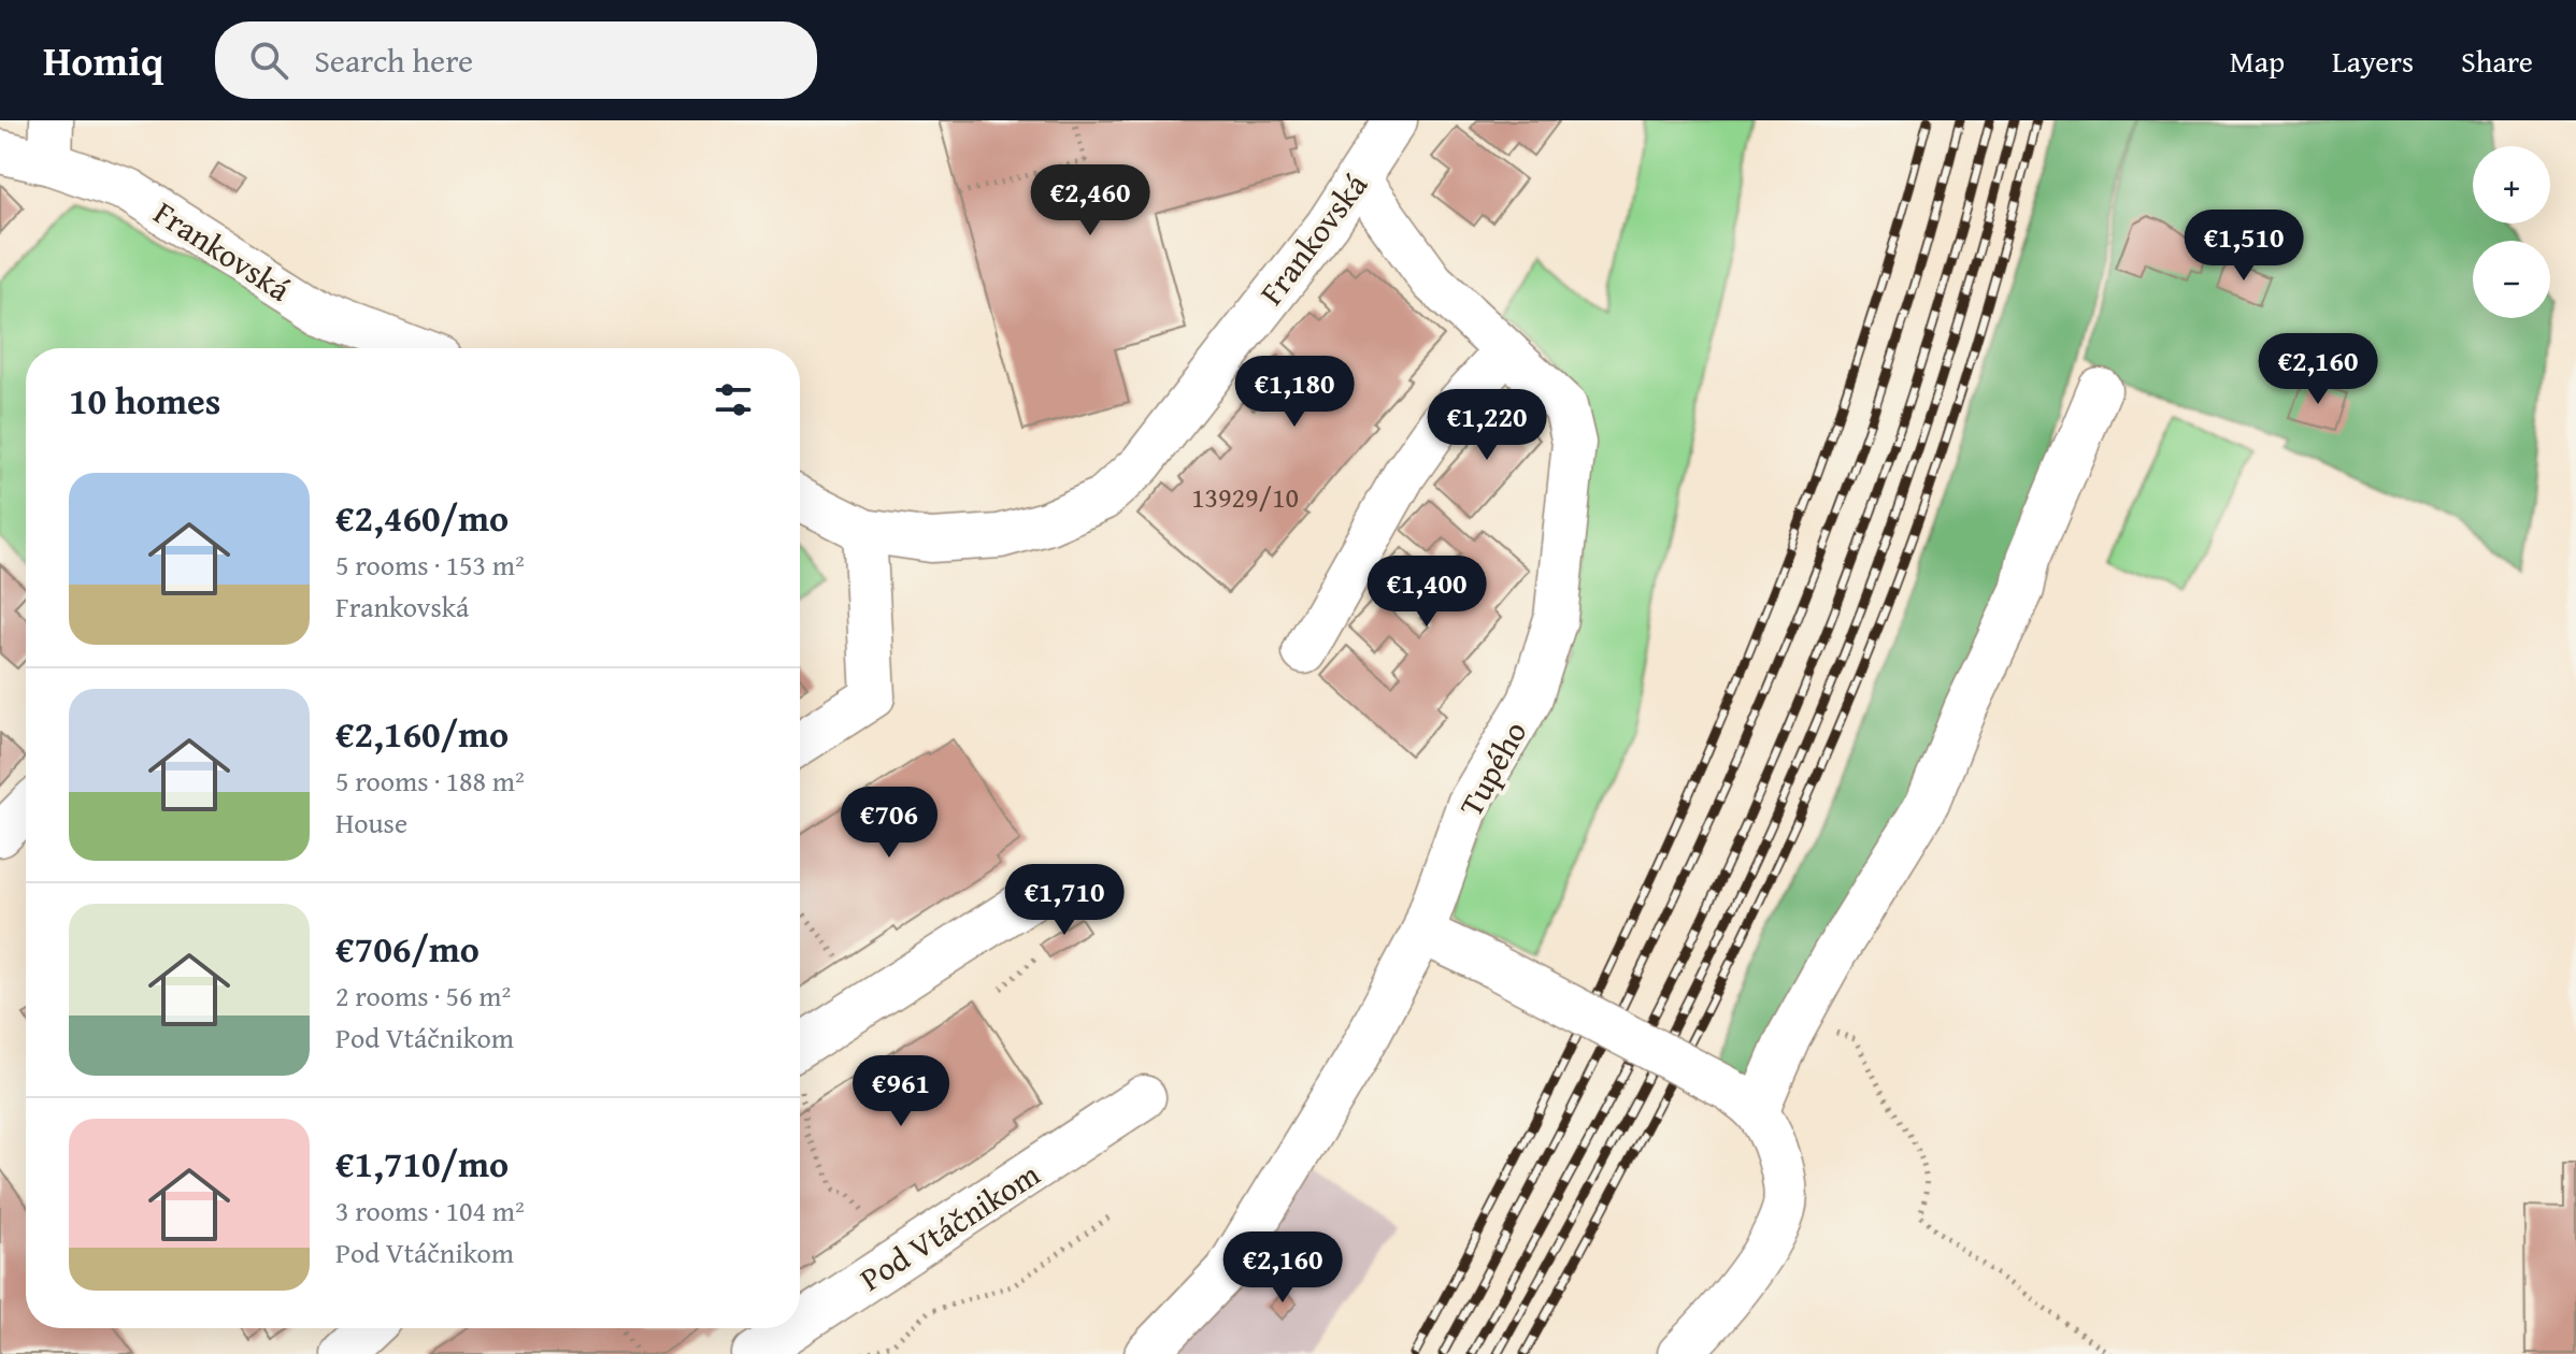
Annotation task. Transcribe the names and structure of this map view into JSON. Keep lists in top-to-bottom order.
{
  "streets": {
    "street": ["Frankovská", "Tupého", "Pod Vtáčnikom"]
  },
  "crossings": [
    ["Frankovská", "Tupého"]
  ],
  "house_numbers": ["13929/10"],
  "page": {
    "header": "Homiq",
    "search": "Search here",
    "nav": ["Map", "Layers", "Share"],
    "map_buttons": ["+", "−"],
    "price": [
      "€2,460",
      "€1,510",
      "€2,160",
      "€1,180",
      "€1,220",
      "€1,400",
      "€706",
      "€1,710",
      "€961",
      "€2,160"
    ],
    "heading": "10 homes",
    "list": [
      {
        "name": "€2,460/mo",
        "note": "5 rooms · 153 m² · Frankovská"
      },
      {
        "name": "€2,160/mo",
        "note": "5 rooms · 188 m² · House"
      },
      {
        "name": "€706/mo",
        "note": "2 rooms · 56 m² · Pod Vtáčnikom"
      },
      {
        "name": "€1,710/mo",
        "note": "3 rooms · 104 m² · Pod Vtáčnikom"
      }
    ]
  }
}
